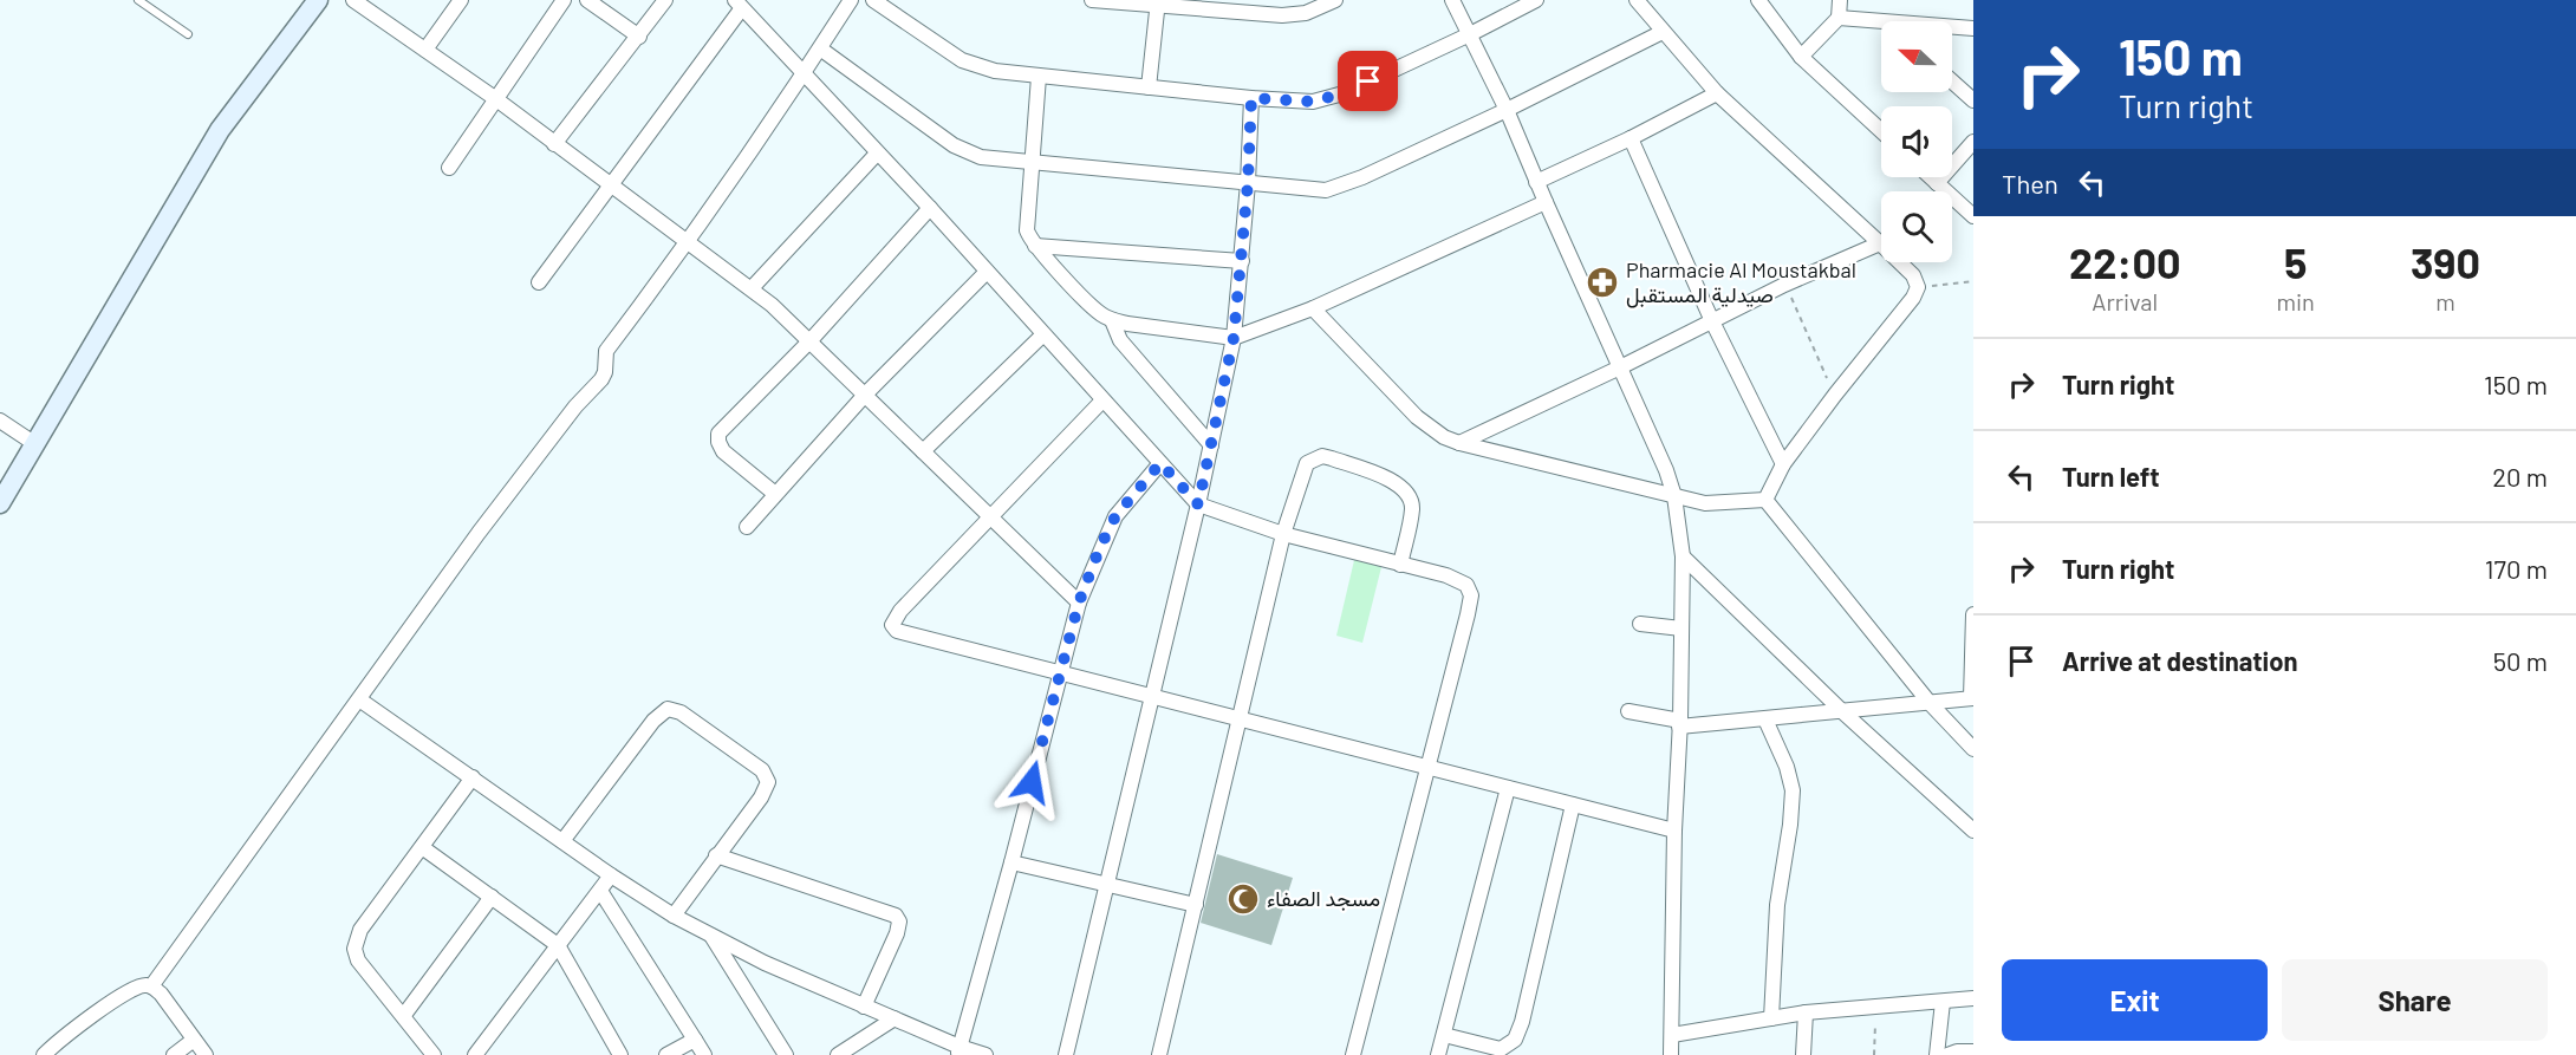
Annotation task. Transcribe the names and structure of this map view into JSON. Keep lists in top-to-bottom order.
{
  "places": {
    "pharmacy": ["Pharmacie Al Moustakbal صيدلية المستقبل"],
    "mosque": ["مسجد الصفاء"]
  },
  "north": "left",
  "page": {
    "turn": ["150 m", "Turn right"],
    "then": "Then",
    "eta": [
      "22:00",
      "Arrival",
      "5",
      "min",
      "390",
      "m"
    ],
    "list": [
      {
        "name": "Turn right",
        "value": "150 m"
      },
      {
        "name": "Turn left",
        "value": "20 m"
      },
      {
        "name": "Turn right",
        "value": "170 m"
      },
      {
        "name": "Arrive at destination",
        "value": "50 m"
      }
    ],
    "buttons": ["Exit", "Share"]
  }
}
